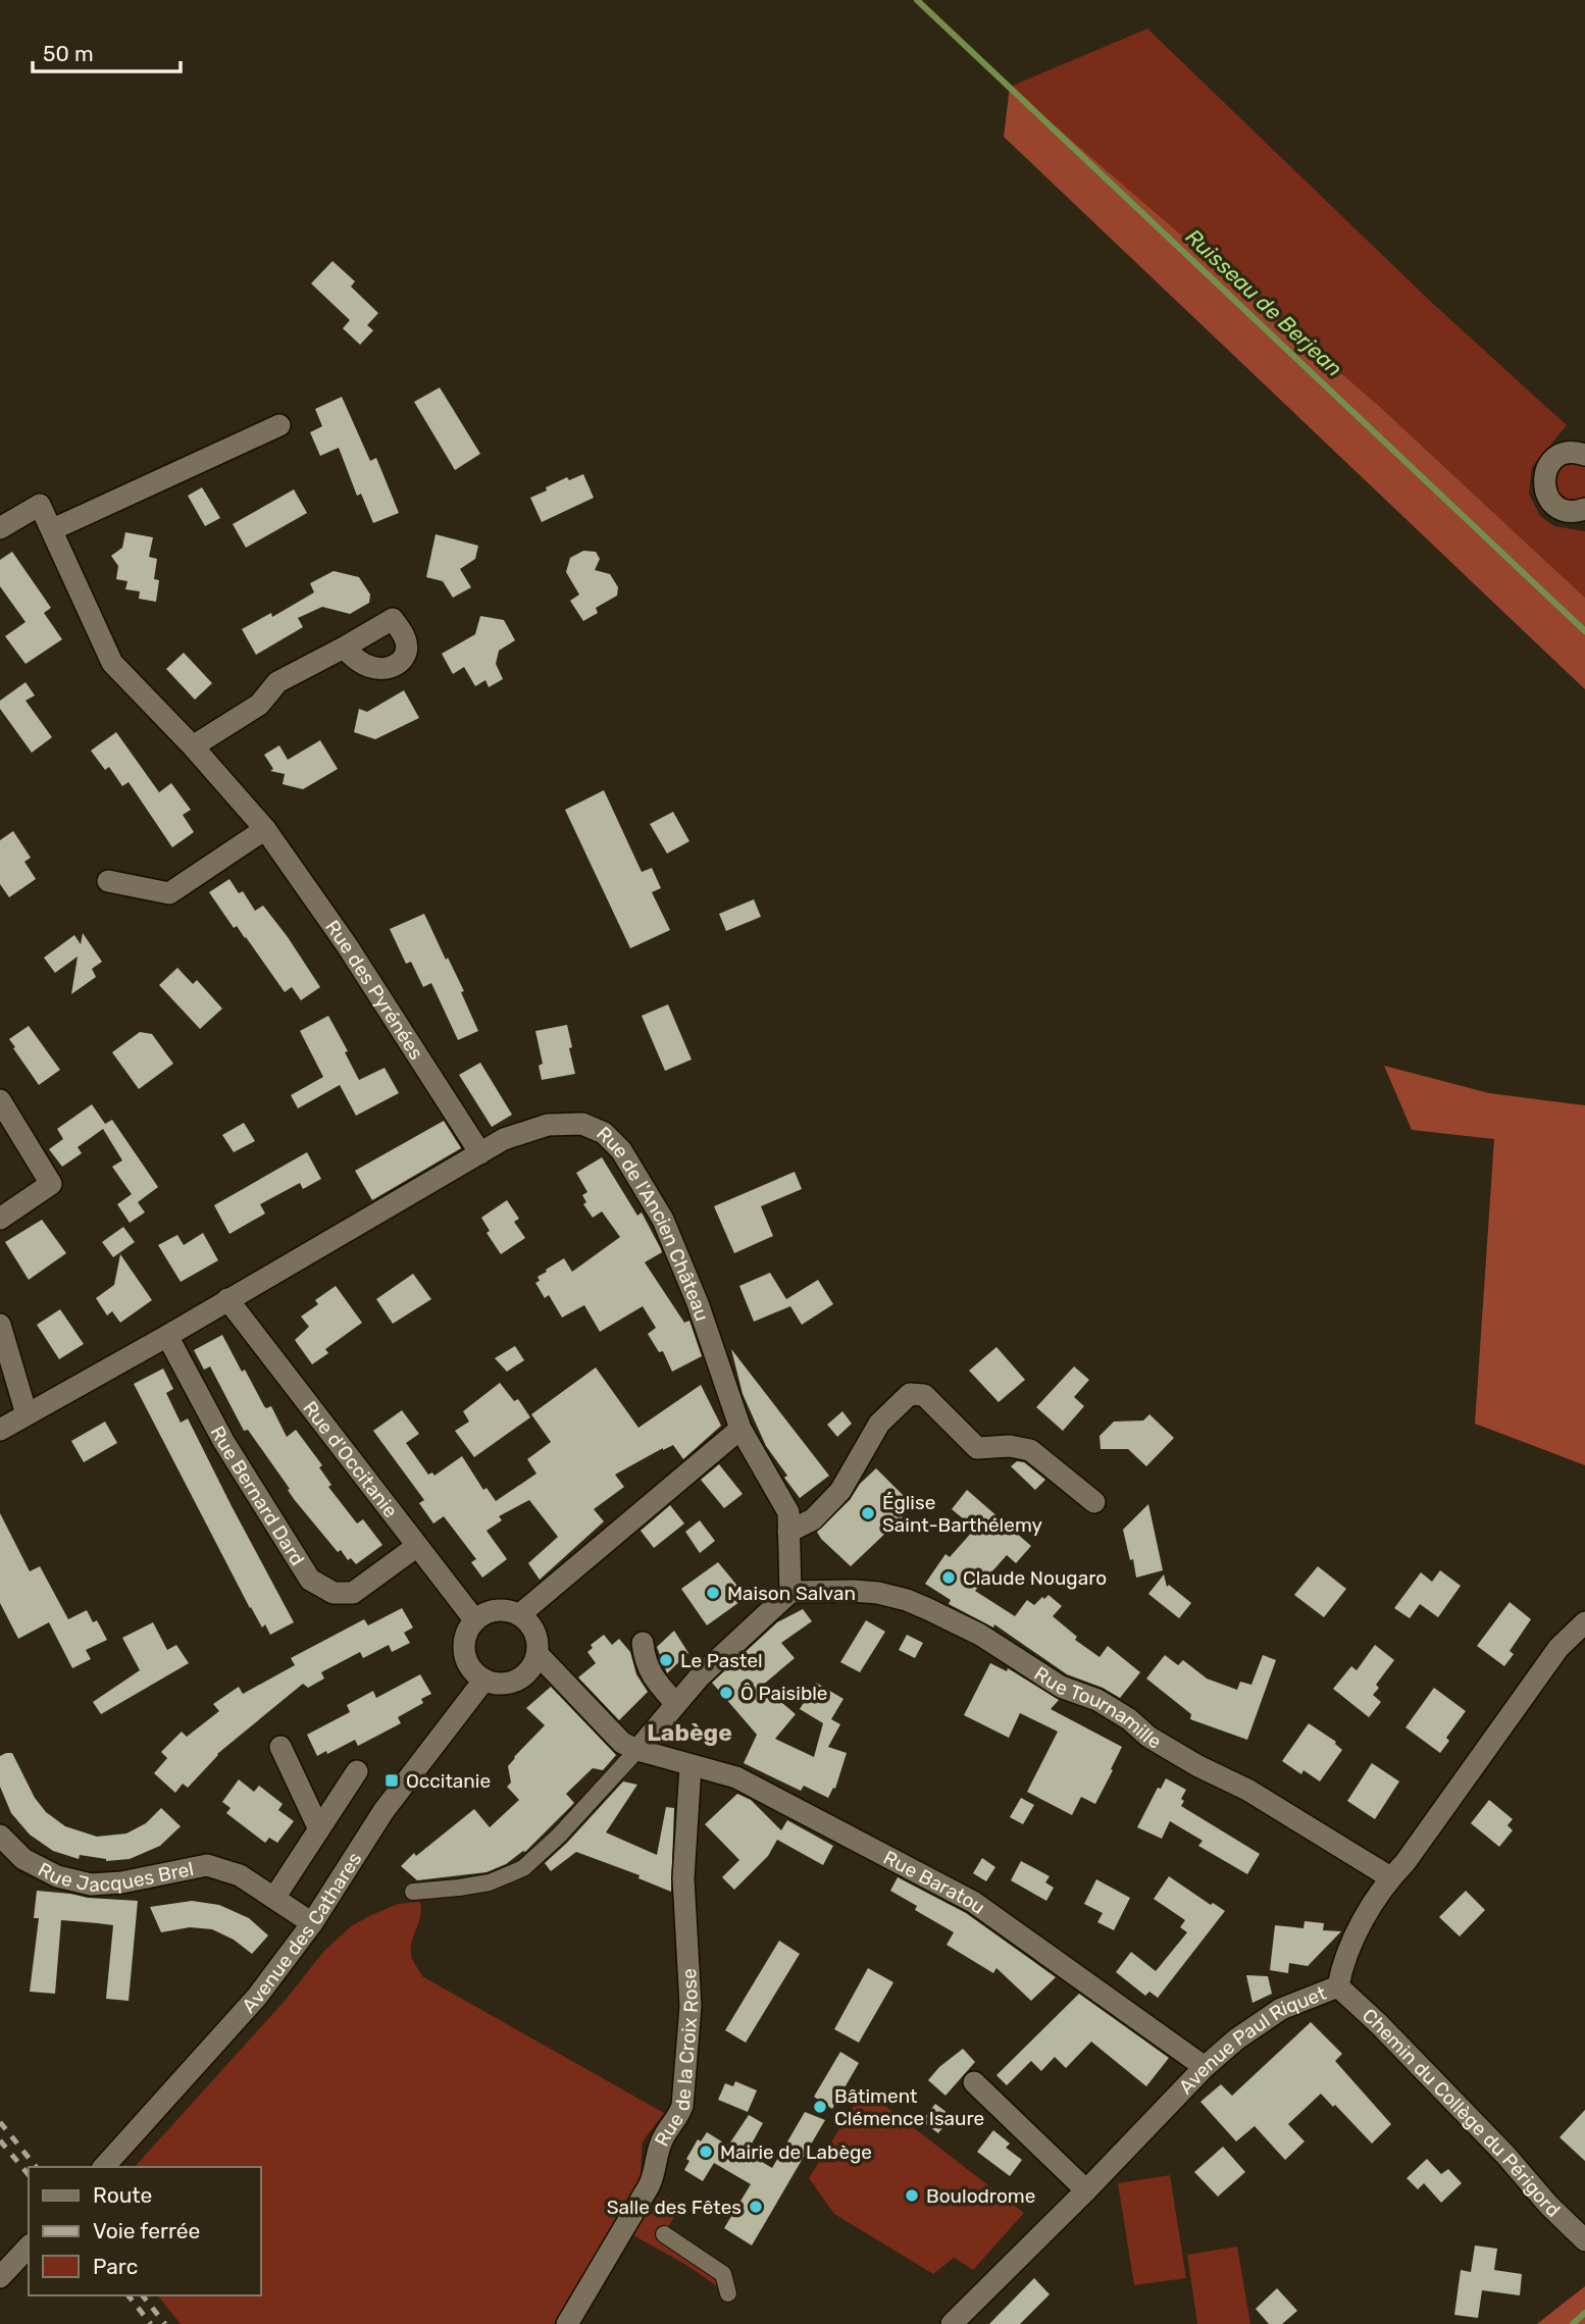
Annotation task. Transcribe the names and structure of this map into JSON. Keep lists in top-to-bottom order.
{
  "streets": {
    "street": [
      "Rue des Pyrénées",
      "Rue de l'Ancien Château",
      "Rue d'Occitanie",
      "Rue Bernard Dard",
      "Rue Tournamille",
      "Rue Jacques Brel",
      "Rue Baratou",
      "Avenue des Cathares",
      "Avenue Paul Riquet",
      "Rue de la Croix Rose",
      "Chemin du Collège du Périgord"
    ]
  },
  "crossings": [
    ["Rue des Pyrénées", "Rue de l'Ancien Château"],
    ["Rue de l'Ancien Château", "Rue d'Occitanie"],
    ["Rue de l'Ancien Château", "Rue Bernard Dard"],
    ["Rue de l'Ancien Château", "Rue Tournamille"],
    ["Rue d'Occitanie", "Rue Bernard Dard"],
    ["Rue d'Occitanie", "Rue Baratou"],
    ["Rue d'Occitanie", "Avenue des Cathares"],
    ["Rue Tournamille", "Avenue Paul Riquet"],
    ["Rue Jacques Brel", "Avenue des Cathares"],
    ["Rue Baratou", "Avenue des Cathares"],
    ["Rue Baratou", "Avenue Paul Riquet"],
    ["Rue Baratou", "Rue de la Croix Rose"],
    ["Avenue Paul Riquet", "Chemin du Collège du Périgord"]
  ],
  "districts": ["Labège"],
  "water": ["Ruisseau de Berjean"],
  "places": {
    "other": [
      "Église Saint-Barthélemy",
      "Claude Nougaro",
      "Maison Salvan",
      "Le Pastel",
      "Ô Paisible",
      "Bâtiment Clémence Isaure",
      "Mairie de Labège",
      "Boulodrome",
      "Salle des Fêtes"
    ],
    "transit": ["Occitanie"]
  },
  "legend": ["Route", "Voie ferrée", "Parc"],
  "scale_bar": "50 m"
}
